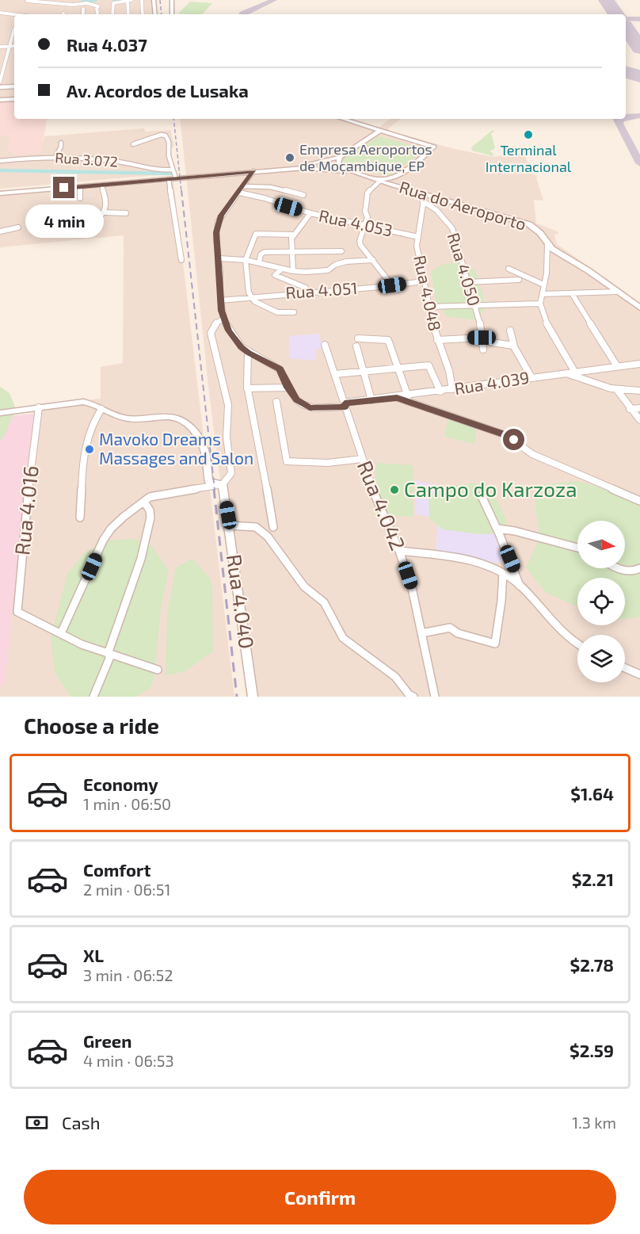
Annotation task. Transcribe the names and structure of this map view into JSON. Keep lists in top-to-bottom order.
{
  "streets": {
    "main road": ["Rua do Aeroporto"],
    "street": [
      "Rua 3.072",
      "Rua 4.053",
      "Rua 4.050",
      "Rua 4.051",
      "Rua 4.048",
      "Rua 4.039",
      "Rua 4.042",
      "Rua 4.016",
      "Rua 4.040"
    ]
  },
  "crossings": [
    ["Rua do Aeroporto", "Rua 4.050"],
    ["Rua do Aeroporto", "Rua 4.048"],
    ["Rua do Aeroporto", "Rua 4.039"],
    ["Rua 4.053", "Rua 4.048"],
    ["Rua 4.053", "Rua 4.039"],
    ["Rua 4.050", "Rua 4.048"],
    ["Rua 4.051", "Rua 4.048"],
    ["Rua 4.051", "Rua 4.039"],
    ["Rua 4.048", "Rua 4.039"],
    ["Rua 4.039", "Rua 4.042"],
    ["Rua 4.039", "Rua 4.040"]
  ],
  "places": [
    "Terminal Internacional",
    "Empresa Aeroportos de Moçambique, EP",
    "Mavoko Dreams Massages and Salon",
    "Campo do Karzoza"
  ],
  "north": "right",
  "page": {
    "banner": ["Rua 4.037", "Av. Acordos de Lusaka"],
    "bubble": "4 min",
    "heading": "Choose a ride",
    "list": [
      {
        "name": "Economy",
        "note": "1 min · 06:50",
        "value": "$1.64"
      },
      {
        "name": "Comfort",
        "note": "2 min · 06:51",
        "value": "$2.21"
      },
      {
        "name": "XL",
        "note": "3 min · 06:52",
        "value": "$2.78"
      },
      {
        "name": "Green",
        "note": "4 min · 06:53",
        "value": "$2.59"
      }
    ],
    "pay": ["Cash", "1.3 km"],
    "buttons": "Confirm"
  }
}
